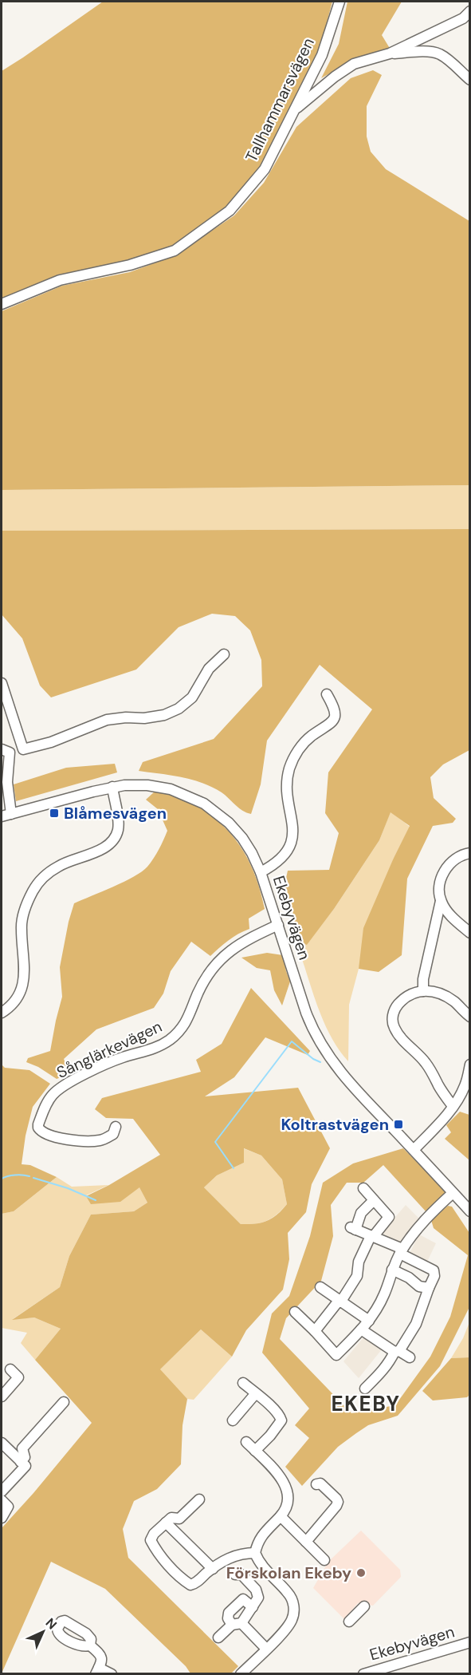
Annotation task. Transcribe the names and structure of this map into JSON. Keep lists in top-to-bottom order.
{
  "streets": {
    "street": ["Tallhammarsvägen", "Ekebyvägen", "Sånglärkevägen"]
  },
  "crossings": [
    ["Ekebyvägen", "Sånglärkevägen"]
  ],
  "districts": ["EKEBY"],
  "places": {
    "transit": ["Blåmesvägen", "Koltrastvägen"],
    "other": ["Förskolan Ekeby"]
  },
  "north": "top right"
}
